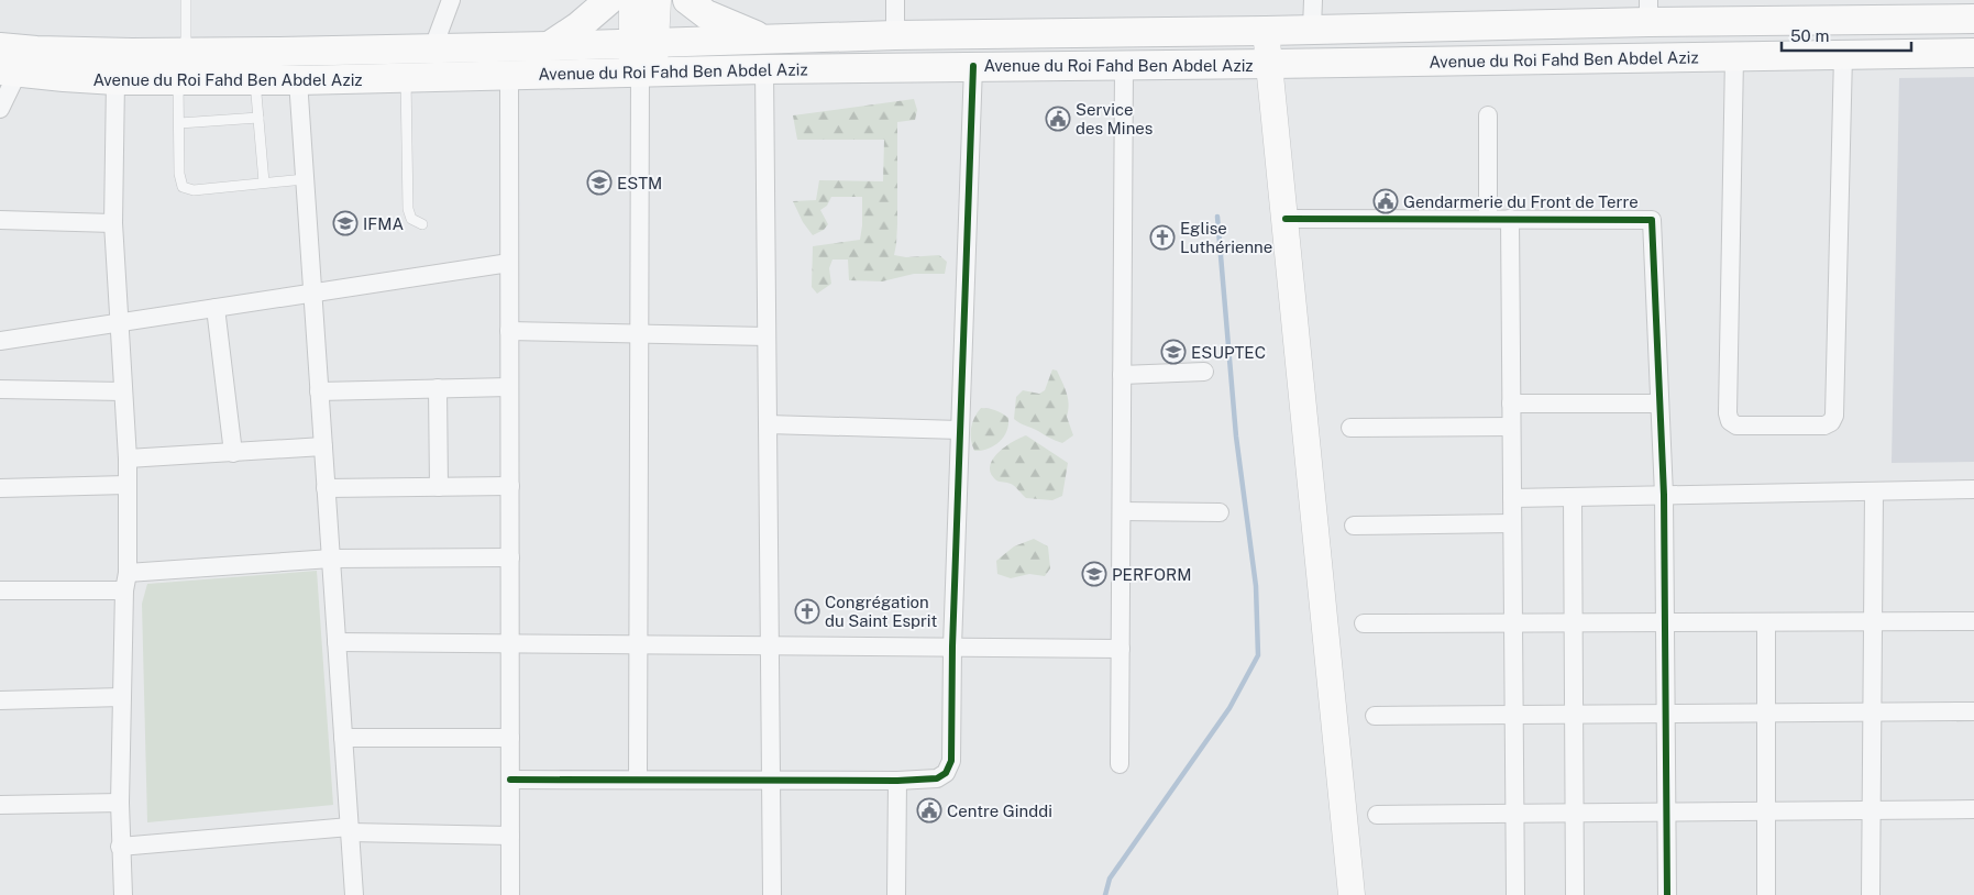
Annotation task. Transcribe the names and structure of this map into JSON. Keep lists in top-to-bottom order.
{
  "streets": {
    "main road": ["Avenue du Roi Fahd Ben Abdel Aziz"]
  },
  "places": {
    "public building": ["Service des Mines", "Gendarmerie du Front de Terre", "Centre Ginddi"],
    "school or university": [
      "ESTM",
      "IFMA",
      "ESUPTEC",
      "PERFORM"
    ],
    "church": ["Eglise Luthérienne", "Congrégation du Saint Esprit"]
  },
  "scale_bar": "50 m"
}
